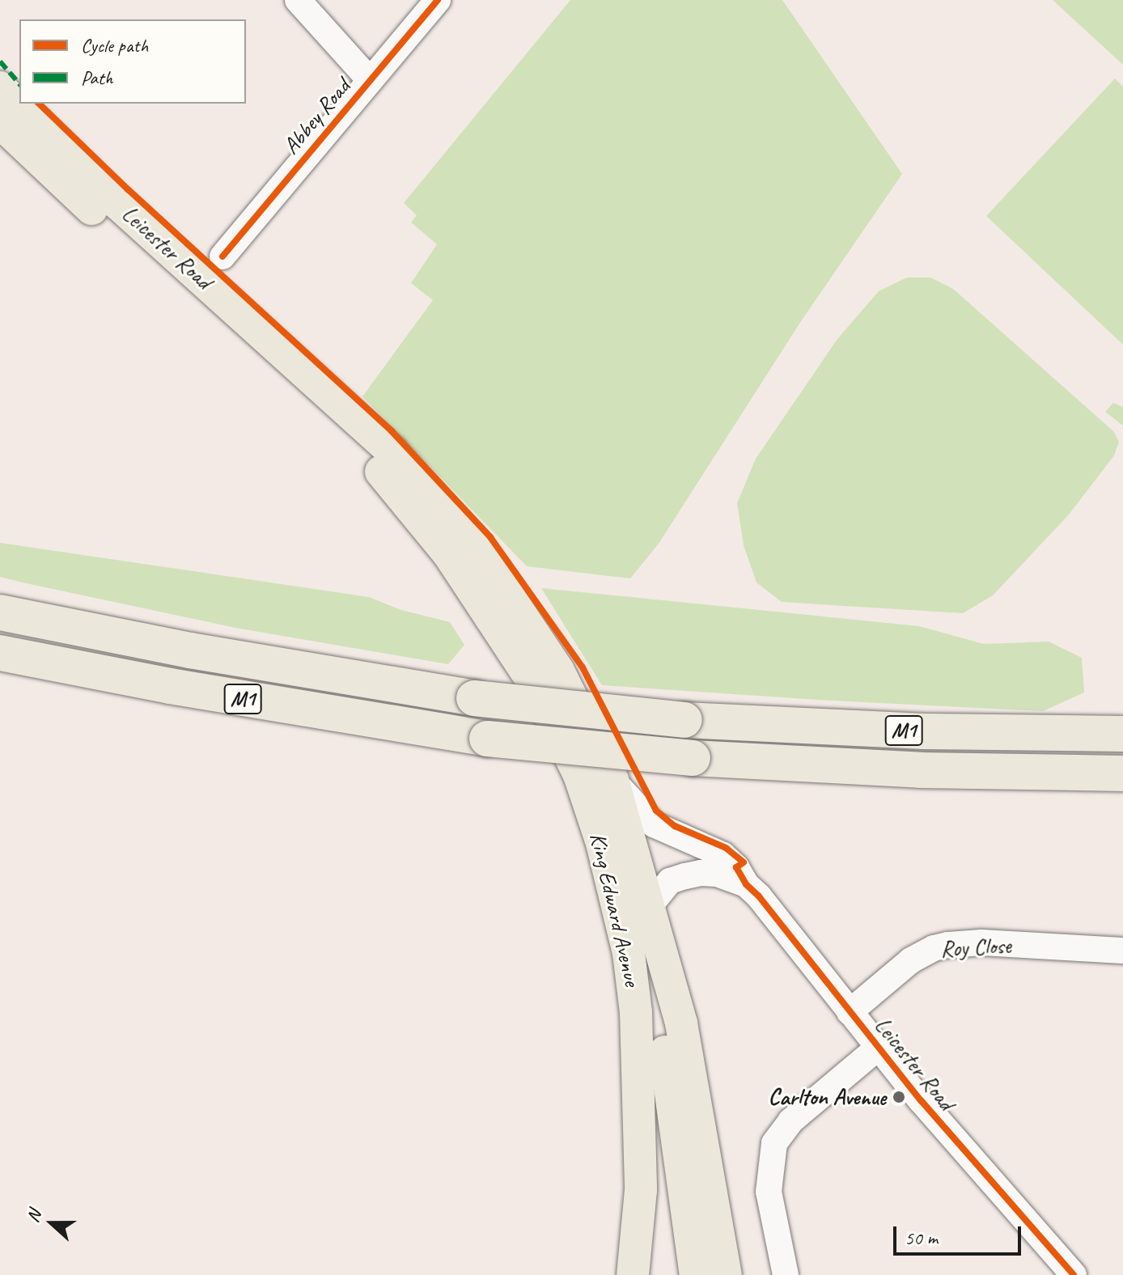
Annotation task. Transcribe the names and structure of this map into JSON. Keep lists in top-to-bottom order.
{
  "streets": {
    "highway": ["M1"],
    "main road": ["Leicester Road", "King Edward Avenue"],
    "street": ["Abbey Road", "Roy Close"]
  },
  "crossings": [
    ["Leicester Road", "King Edward Avenue"],
    ["Leicester Road", "Roy Close"]
  ],
  "places": ["Carlton Avenue"],
  "legend": ["Cycle path", "Path"],
  "scale_bar": "50 m",
  "north": "left"
}
